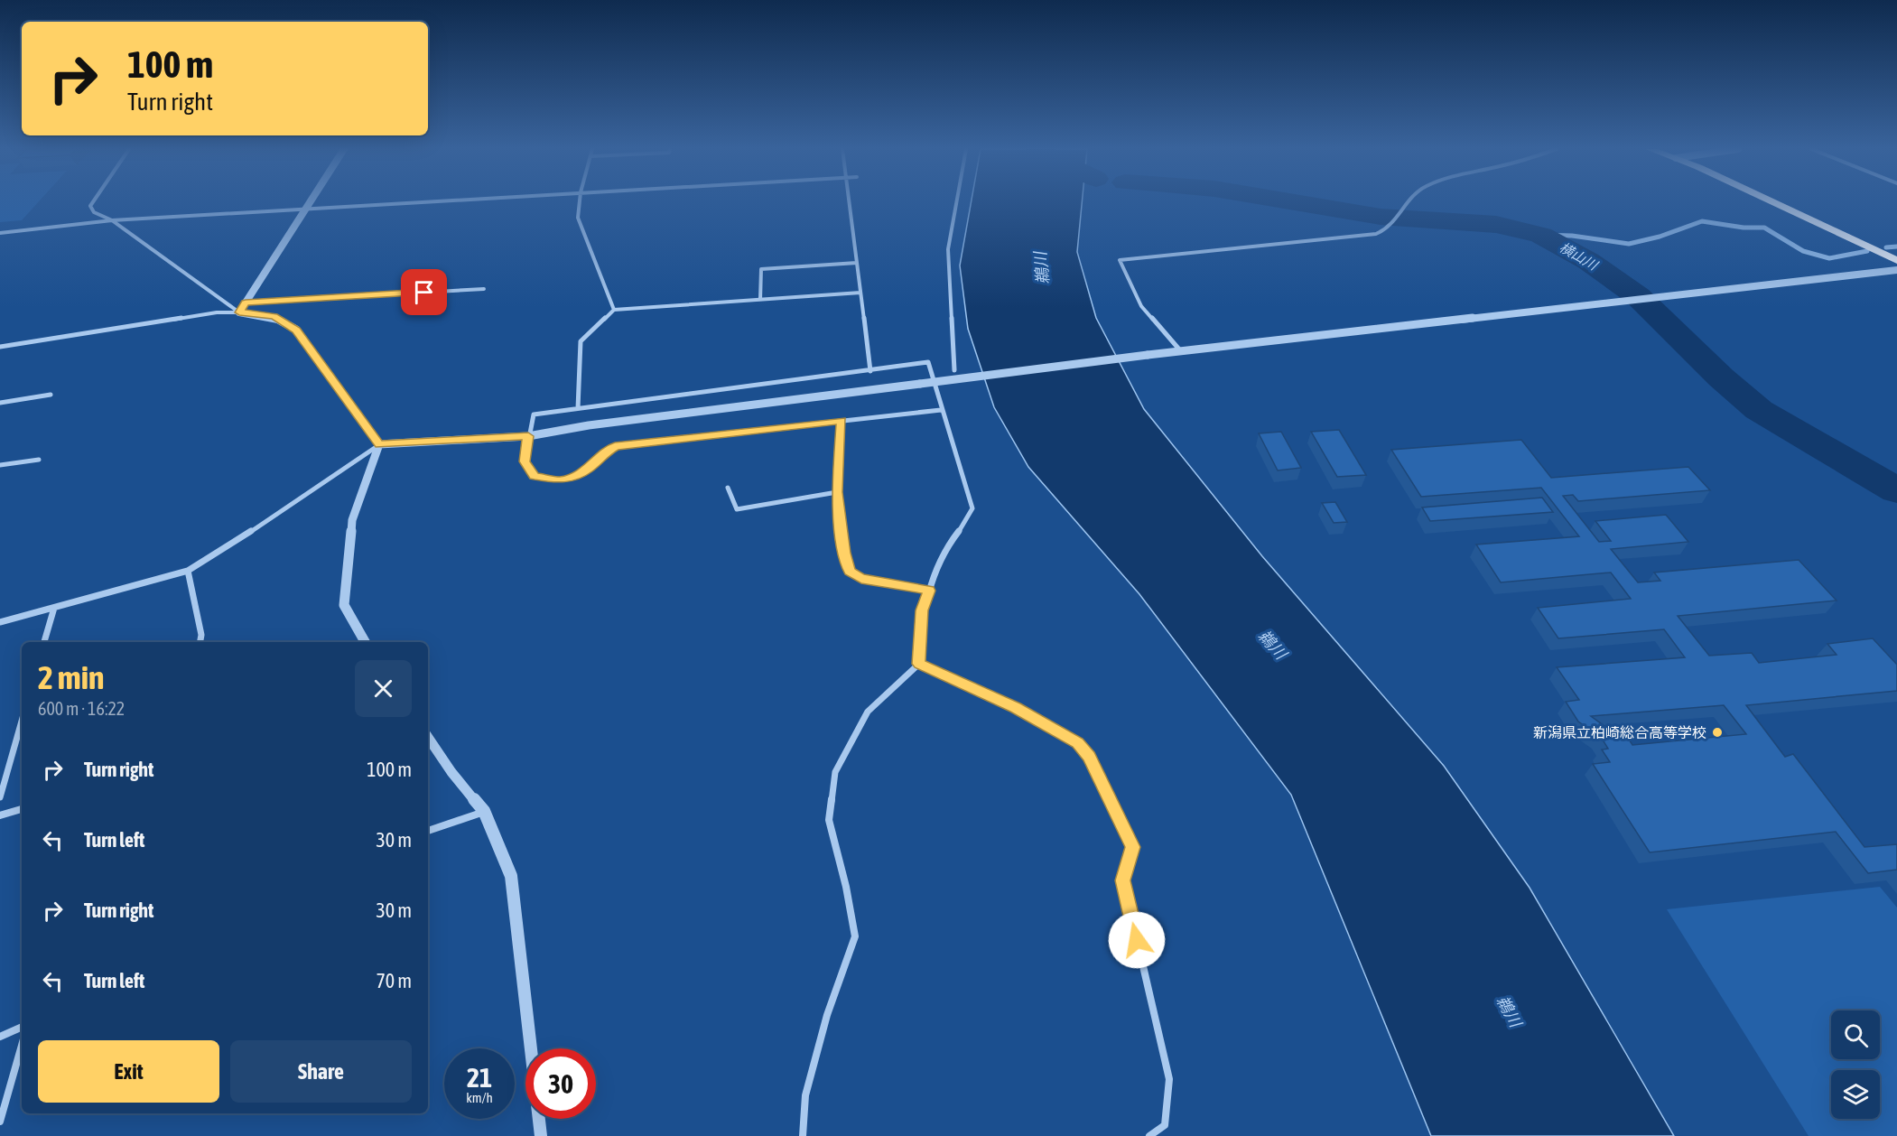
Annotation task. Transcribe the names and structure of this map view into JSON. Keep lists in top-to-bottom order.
{
  "water": ["横山川", "鵜川"],
  "places": ["新潟県立柏崎総合高等学校"],
  "page": {
    "turn": ["100 m", "Turn right"],
    "heading": ["2 min", "600 m · 16:22"],
    "list": [
      {
        "name": "Turn right",
        "value": "100 m"
      },
      {
        "name": "Turn left",
        "value": "30 m"
      },
      {
        "name": "Turn right",
        "value": "30 m"
      },
      {
        "name": "Turn left",
        "value": "70 m"
      }
    ],
    "buttons": ["Exit", "Share"],
    "speed": "21 km/h",
    "limit": "30"
  }
}
